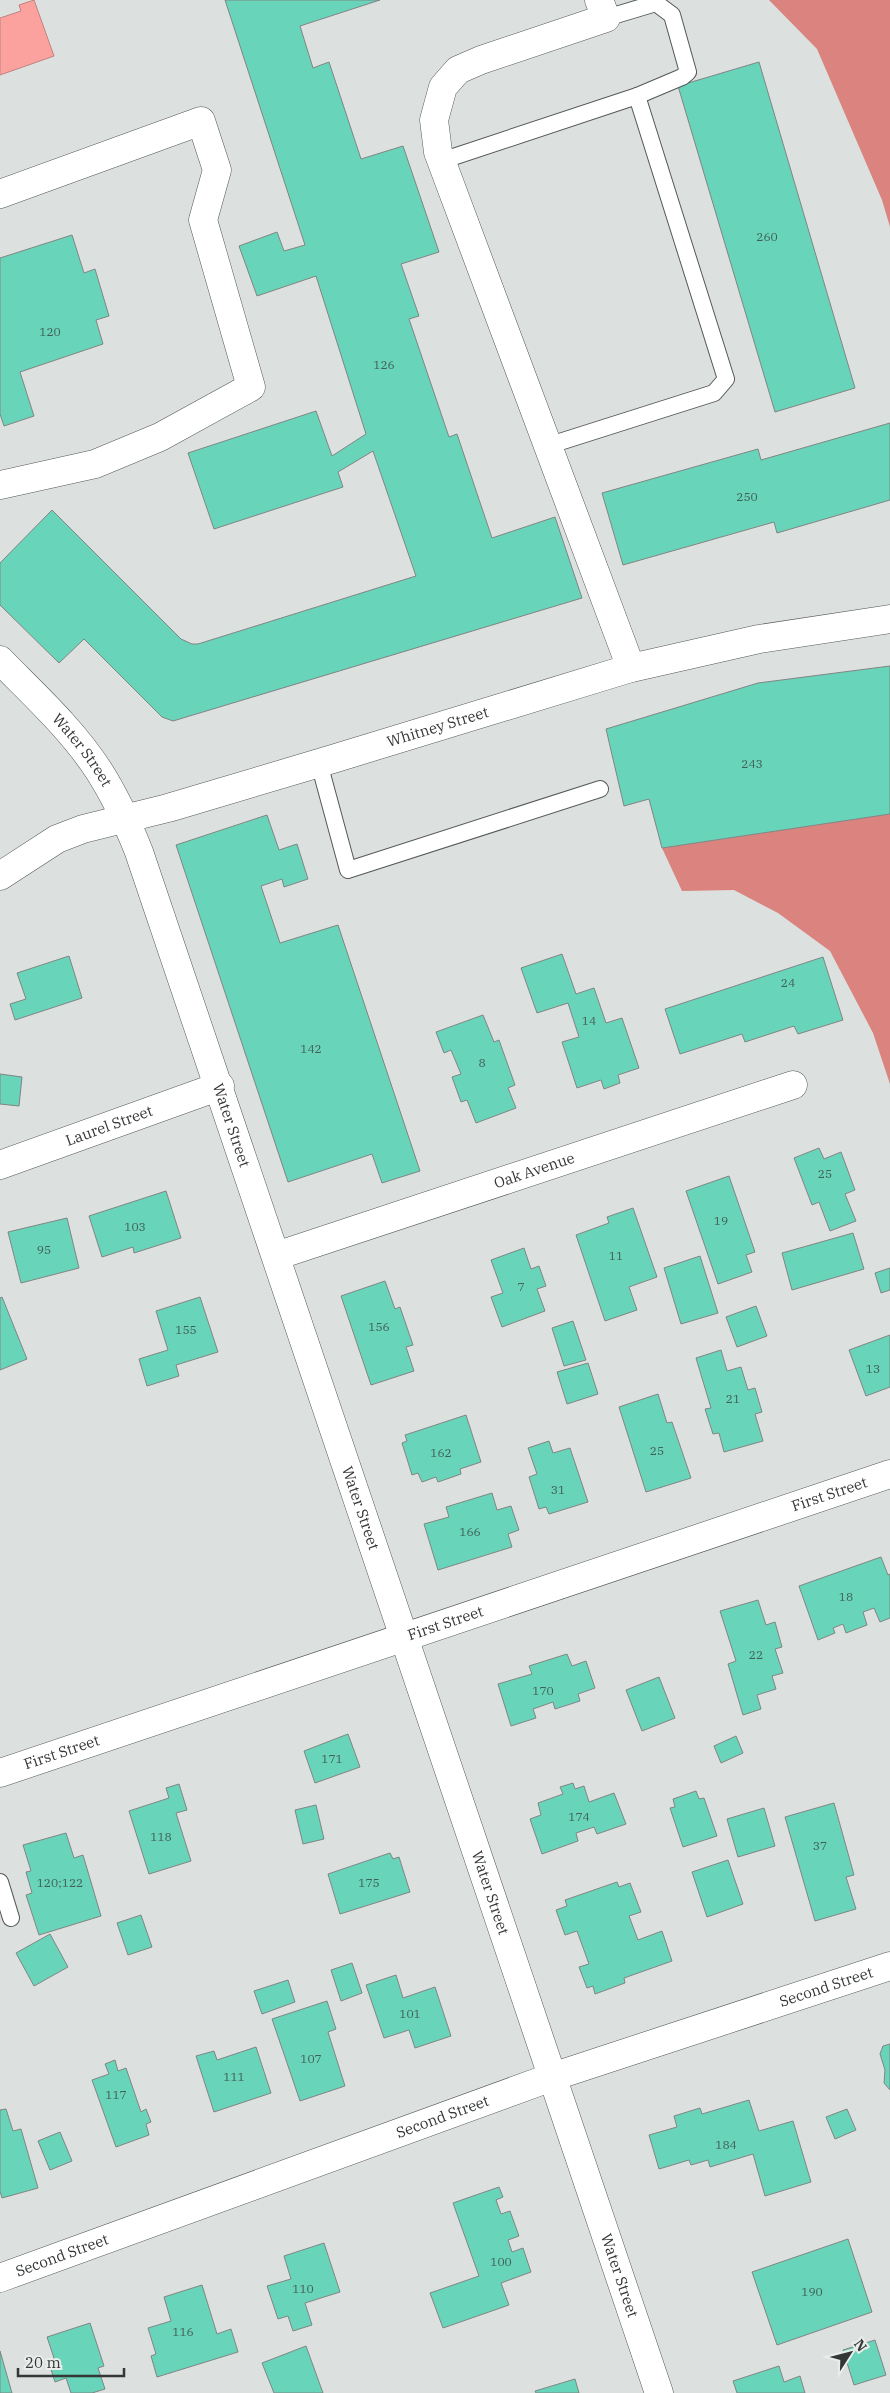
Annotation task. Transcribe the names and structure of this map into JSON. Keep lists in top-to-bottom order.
{
  "streets": {
    "street": [
      "Whitney Street",
      "Water Street",
      "Laurel Street",
      "Oak Avenue",
      "First Street",
      "Second Street"
    ]
  },
  "crossings": [
    ["Whitney Street", "Water Street"],
    ["Water Street", "Laurel Street"],
    ["Water Street", "Oak Avenue"],
    ["Water Street", "First Street"],
    ["Water Street", "Second Street"]
  ],
  "house_numbers": [
    "260",
    "120",
    "126",
    "250",
    "243",
    "24",
    "14",
    "142",
    "8",
    "25",
    "19",
    "103",
    "95",
    "11",
    "7",
    "156",
    "155",
    "13",
    "21",
    "25",
    "162",
    "31",
    "166",
    "18",
    "22",
    "170",
    "171",
    "174",
    "118",
    "37",
    "120;122",
    "175",
    "101",
    "107",
    "111",
    "117",
    "184",
    "100",
    "110",
    "190",
    "116"
  ],
  "scale_bar": "20 m",
  "north": "top right"
}
